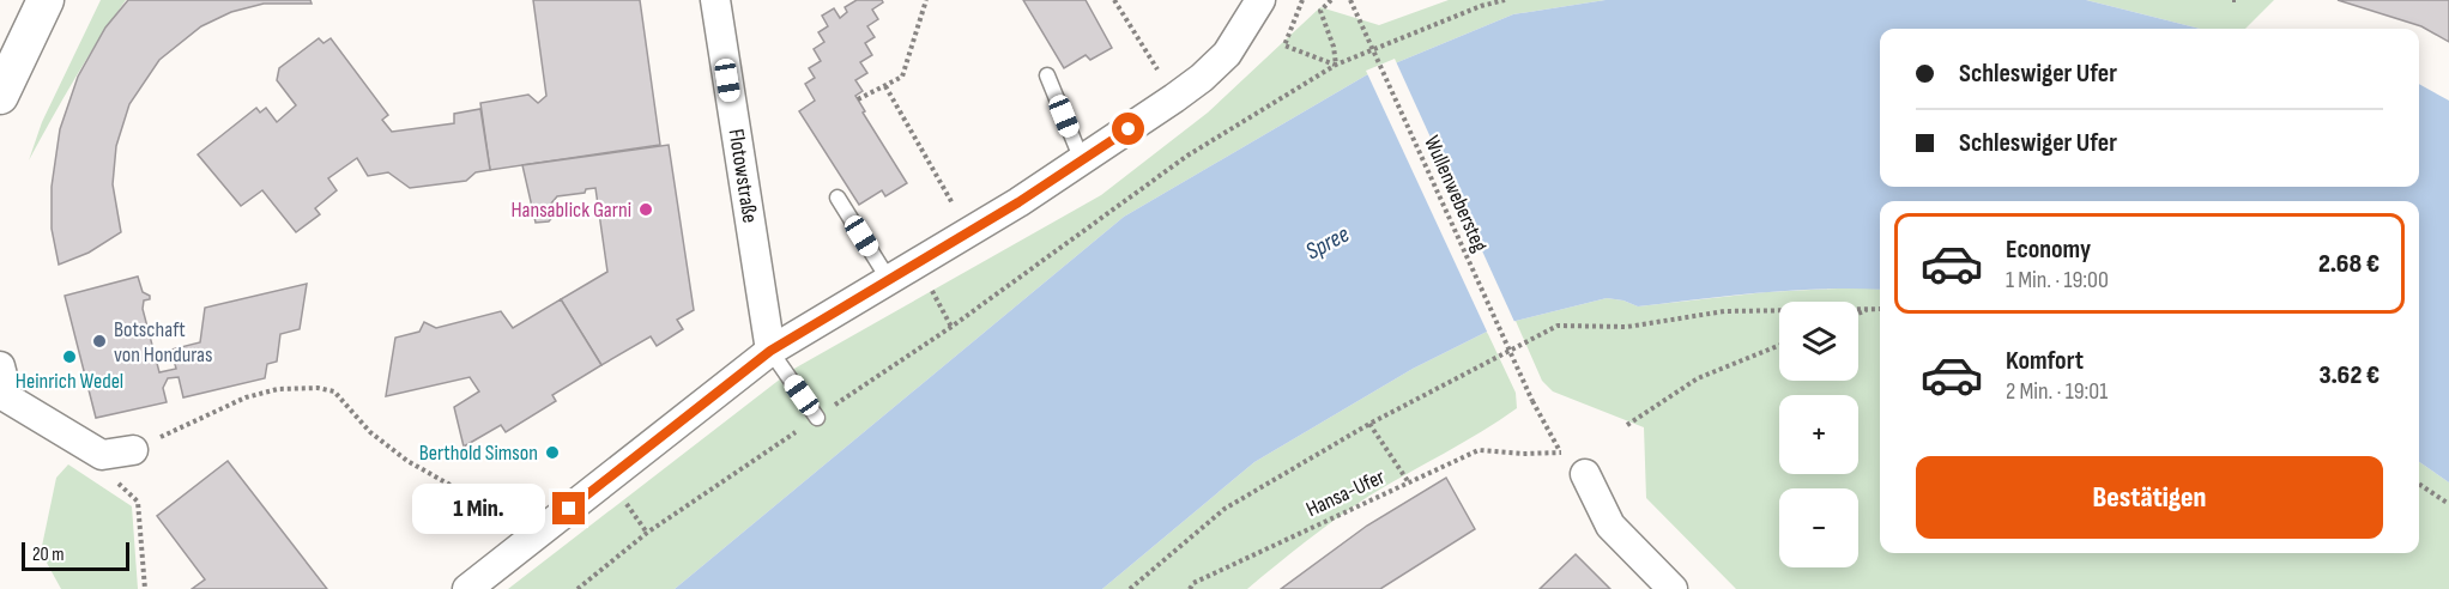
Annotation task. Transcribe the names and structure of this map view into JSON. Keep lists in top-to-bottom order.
{
  "streets": {
    "street": ["Flotowstraße"],
    "path": ["Wullenwebersteg", "Hansa-Ufer"]
  },
  "water": ["Spree"],
  "places": [
    "Hansablick Garni",
    "Botschaft von Honduras",
    "Heinrich Wedel",
    "Berthold Simson"
  ],
  "scale_bar": "20 m",
  "page": {
    "banner": ["Schleswiger Ufer", "Schleswiger Ufer"],
    "list": [
      {
        "name": "Economy",
        "note": "1 Min. · 19:00",
        "value": "2.68 €"
      },
      {
        "name": "Komfort",
        "note": "2 Min. · 19:01",
        "value": "3.62 €"
      }
    ],
    "map_buttons": ["+", "−"],
    "buttons": "Bestätigen",
    "bubble": "1 Min.",
    "scale": "20 m"
  }
}
